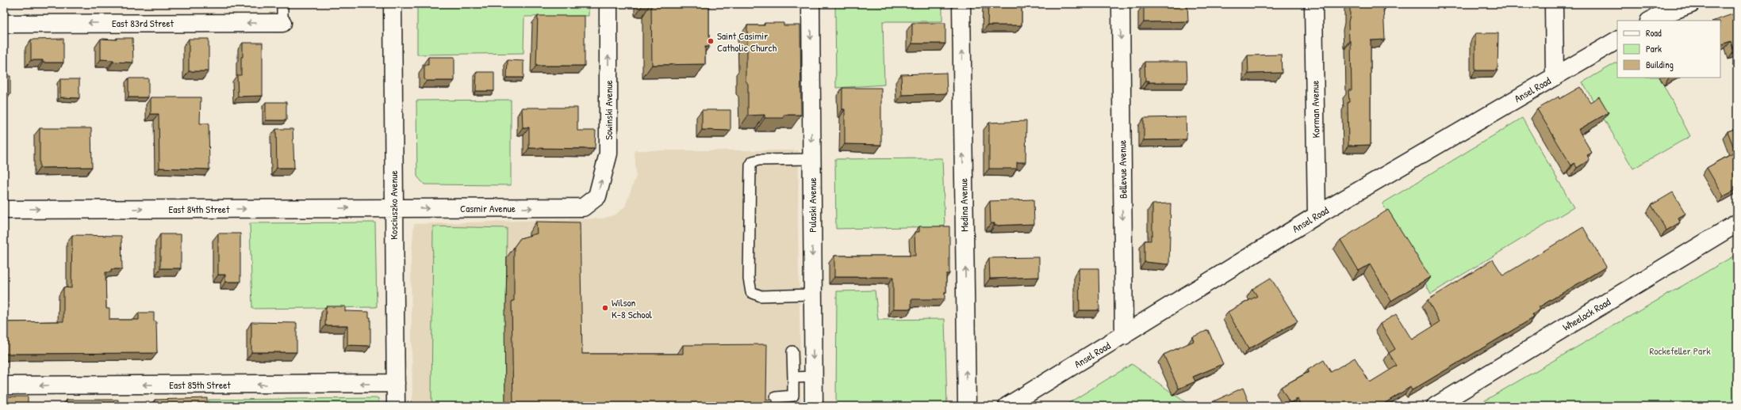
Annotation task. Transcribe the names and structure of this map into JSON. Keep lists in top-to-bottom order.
{
  "streets": {
    "street": [
      "East 83rd Street",
      "Ansel Road",
      "Korman Avenue",
      "Sowinski Avenue",
      "Bellevue Avenue",
      "Kosciuszko Avenue",
      "Pulaski Avenue",
      "Medina Avenue",
      "Casmir Avenue",
      "East 84th Street",
      "Wheelock Road",
      "East 85th Street"
    ]
  },
  "crossings": [
    ["Ansel Road", "Korman Avenue"],
    ["Ansel Road", "Bellevue Avenue"],
    ["Sowinski Avenue", "Casmir Avenue"],
    ["Kosciuszko Avenue", "Casmir Avenue"],
    ["Kosciuszko Avenue", "East 84th Street"],
    ["Kosciuszko Avenue", "East 85th Street"],
    ["Casmir Avenue", "East 84th Street"]
  ],
  "one_way": [
    "East 83rd Street",
    "Sowinski Avenue",
    "Bellevue Avenue",
    "Pulaski Avenue",
    "Medina Avenue",
    "Casmir Avenue",
    "East 84th Street",
    "East 85th Street"
  ],
  "parks": ["Rockefeller Park"],
  "places": ["Saint Casimir Catholic Church", "Wilson K-8 School"],
  "legend": ["Road", "Park", "Building"]
}
